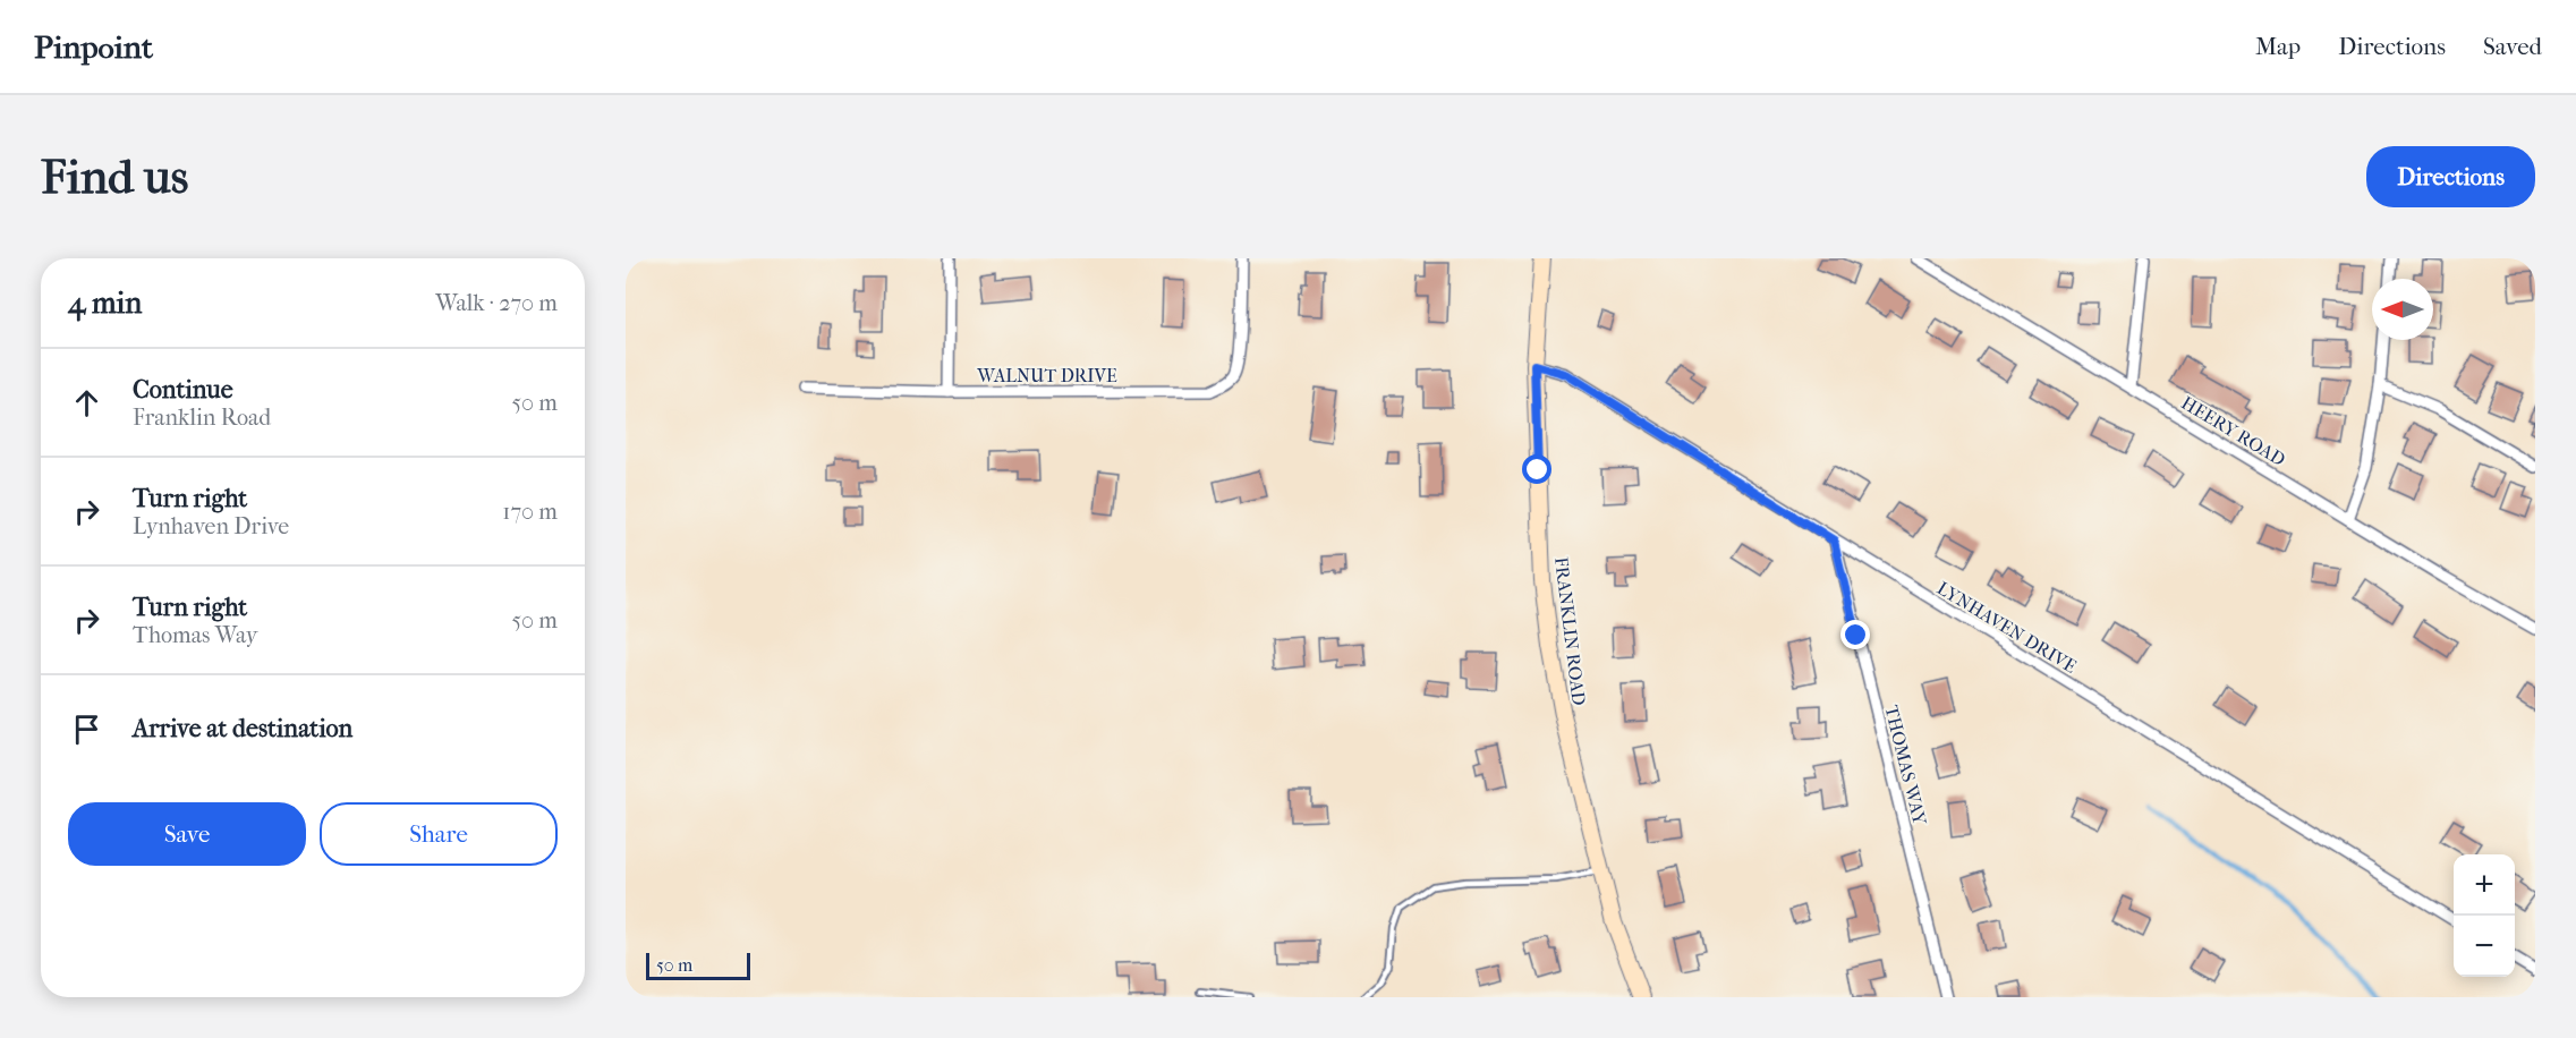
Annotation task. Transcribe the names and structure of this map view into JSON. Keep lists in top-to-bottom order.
{
  "streets": {
    "main road": ["FRANKLIN ROAD"],
    "street": [
      "WALNUT DRIVE",
      "HEERY ROAD",
      "LYNHAVEN DRIVE",
      "THOMAS WAY"
    ]
  },
  "crossings": [
    ["LYNHAVEN DRIVE", "FRANKLIN ROAD"],
    ["LYNHAVEN DRIVE", "THOMAS WAY"]
  ],
  "scale_bar": "50 m",
  "north": "left",
  "page": {
    "header": "Pinpoint",
    "nav": ["Map", "Directions", "Saved"],
    "buttons": [
      "Directions",
      ["Save", "Share"]
    ],
    "title": "Find us",
    "heading": ["4 min", "Walk · 270 m"],
    "list": [
      ["Continue", "Franklin Road", "50 m"],
      ["Turn right", "Lynhaven Drive", "170 m"],
      ["Turn right", "Thomas Way", "50 m"],
      "Arrive at destination"
    ],
    "map_buttons": ["+", "−"],
    "scale": "50 m"
  }
}
